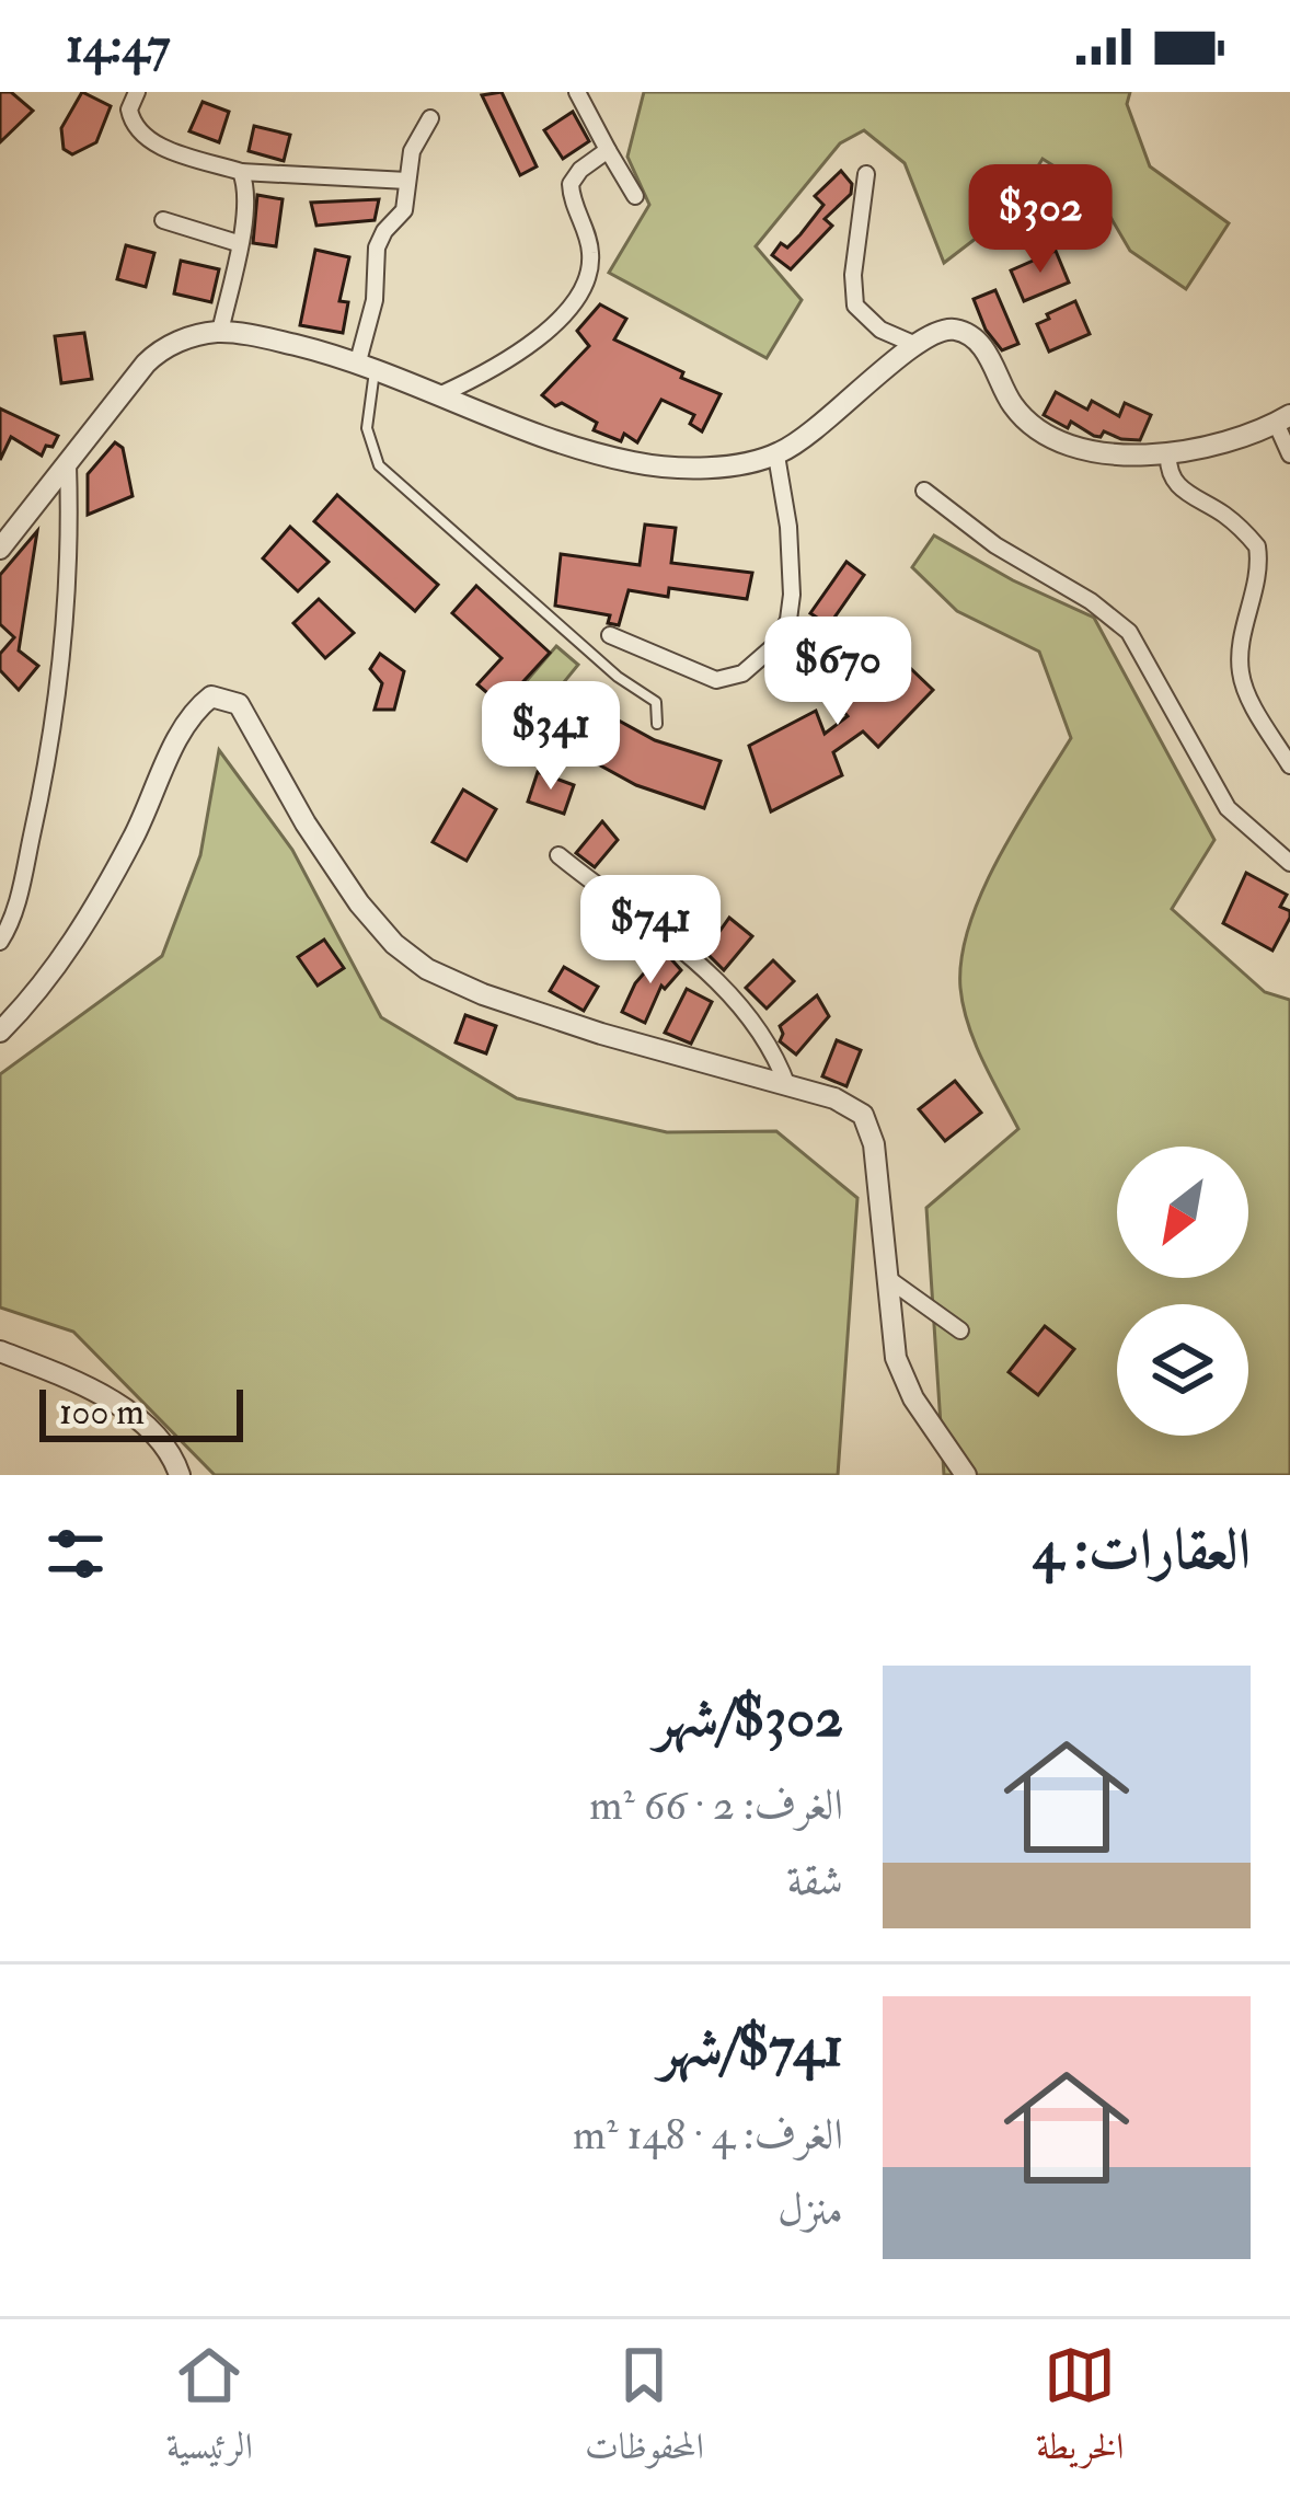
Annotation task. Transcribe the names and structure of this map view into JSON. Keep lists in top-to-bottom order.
{
  "scale_bar": "100 m",
  "north": "bottom left",
  "page": {
    "status": "14:47",
    "price": [
      "$302",
      "$670",
      "$341",
      "$741"
    ],
    "scale": "100 m",
    "heading": "العقارات: 4",
    "list": [
      {
        "name": "$302/شهر",
        "note": "الغرف: 2 · 66 m² · شقة"
      },
      {
        "name": "$741/شهر",
        "note": "الغرف: 4 · 148 m² · منزل"
      }
    ],
    "tabs": ["الخريطة", "المحفوظات", "الرئيسية"]
  }
}
